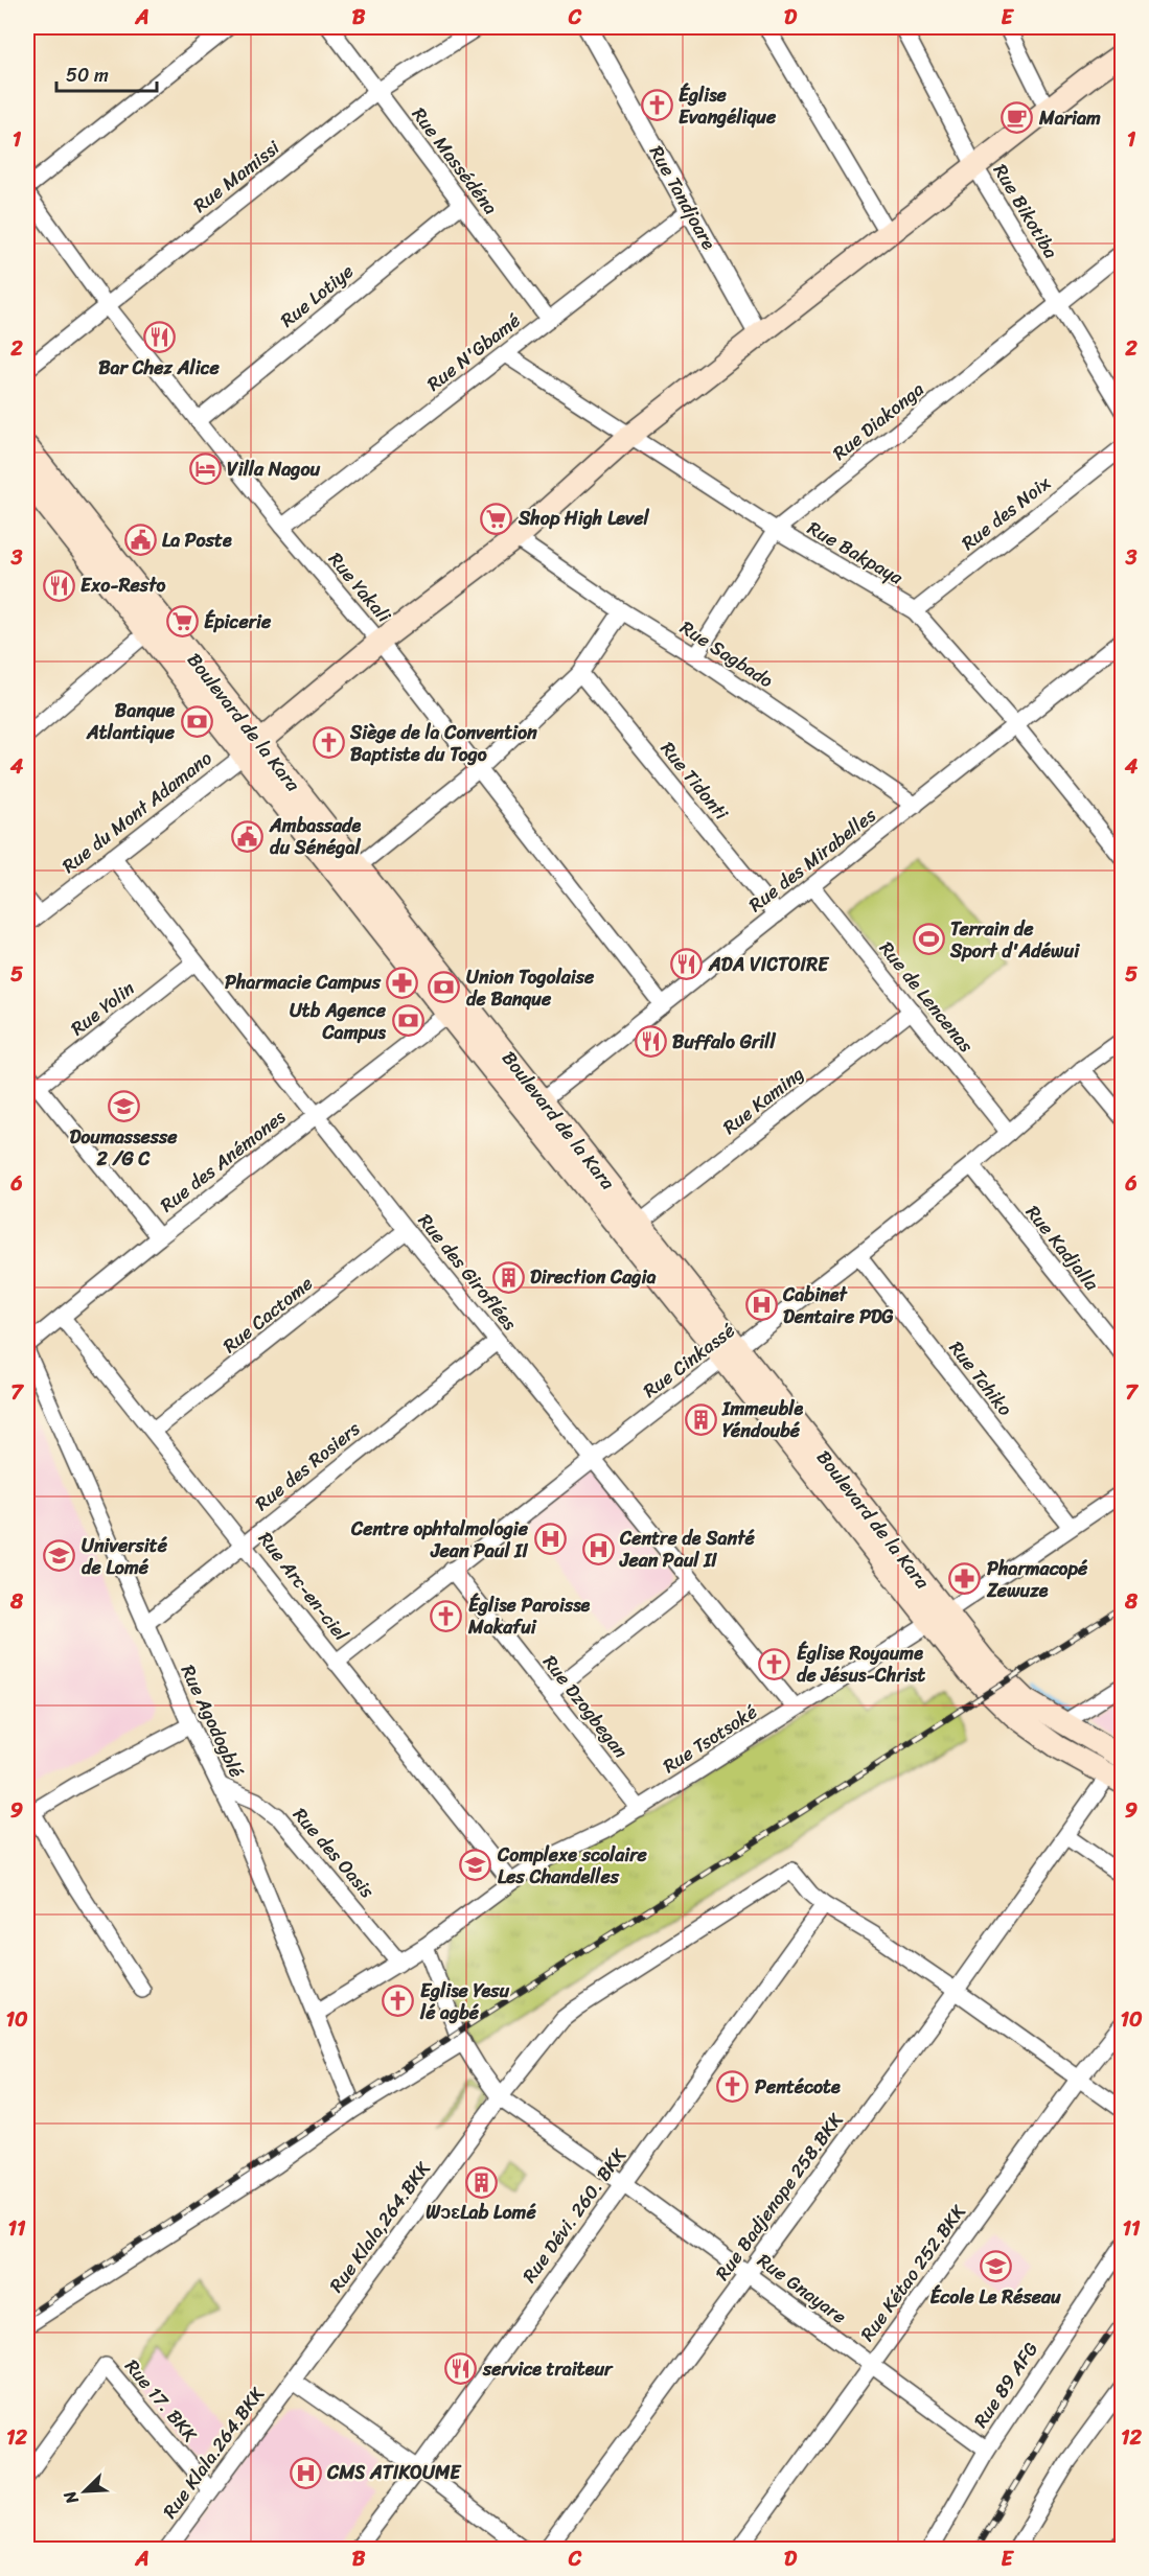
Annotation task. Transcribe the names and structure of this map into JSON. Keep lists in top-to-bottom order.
{
  "streets": {
    "main road": ["Boulevard de la Kara"],
    "street": [
      "Rue Massédéna",
      "Rue Mamissi",
      "Rue Tandjoare",
      "Rue Bikotiba",
      "Rue Lotiye",
      "Rue N'Gbamé",
      "Rue Diakonga",
      "Rue des Noix",
      "Rue Bakpaya",
      "Rue Yakali",
      "Rue Sagbado",
      "Rue Tidonti",
      "Rue du Mont Adamano",
      "Rue des Mirabelles",
      "Rue de Lencenas",
      "Rue Yolin",
      "Rue Kaming",
      "Rue des Anémones",
      "Rue Kadjalla",
      "Rue des Giroflées",
      "Rue Cactome",
      "Rue Cinkassé",
      "Rue Tchiko",
      "Rue des Rosiers",
      "Rue Arc-en-ciel",
      "Rue Dzogbegan",
      "Rue Agodogblé",
      "Rue Tsotsoké",
      "Rue des Oasis",
      "Rue Badjenope 258.BKK",
      "Rue Dévi. 260. BKK",
      "Rue Klala,264.BKK",
      "Rue Kétao 252.BKK",
      "Rue Gnayare",
      "Rue 89 AFG",
      "Rue 17. BKK",
      "Rue Klala.264.BKK"
    ]
  },
  "crossings": [
    ["Rue Massédéna", "Rue Mamissi"],
    ["Rue Massédéna", "Rue Lotiye"],
    ["Rue Massédéna", "Rue N'Gbamé"],
    ["Rue Mamissi", "Rue Yakali"],
    ["Rue Tandjoare", "Rue N'Gbamé"],
    ["Rue Bikotiba", "Rue Diakonga"],
    ["Rue Lotiye", "Rue Yakali"],
    ["Rue N'Gbamé", "Rue Bakpaya"],
    ["Rue N'Gbamé", "Rue Yakali"],
    ["Rue Diakonga", "Rue Bakpaya"],
    ["Rue Diakonga", "Rue Sagbado"],
    ["Rue des Noix", "Rue Bakpaya"],
    ["Rue Bakpaya", "Rue des Mirabelles"],
    ["Rue Yakali", "Rue des Mirabelles"],
    ["Rue Sagbado", "Rue des Mirabelles"],
    ["Boulevard de la Kara", "Rue du Mont Adamano"],
    ["Boulevard de la Kara", "Rue des Mirabelles"],
    ["Boulevard de la Kara", "Rue Kaming"],
    ["Boulevard de la Kara", "Rue des Anémones"],
    ["Boulevard de la Kara", "Rue Cinkassé"],
    ["Boulevard de la Kara", "Rue Tsotsoké"],
    ["Boulevard de la Kara", "Rue Badjenope 258.BKK"],
    ["Rue Tidonti", "Rue des Mirabelles"],
    ["Rue du Mont Adamano", "Rue des Giroflées"],
    ["Rue des Mirabelles", "Rue de Lencenas"],
    ["Rue de Lencenas", "Rue Kaming"],
    ["Rue de Lencenas", "Rue Cinkassé"],
    ["Rue Yolin", "Rue des Giroflées"],
    ["Rue des Anémones", "Rue des Giroflées"],
    ["Rue des Anémones", "Rue Arc-en-ciel"],
    ["Rue Kadjalla", "Rue Cinkassé"],
    ["Rue des Giroflées", "Rue Cactome"],
    ["Rue des Giroflées", "Rue Cinkassé"],
    ["Rue des Giroflées", "Rue des Rosiers"],
    ["Rue des Giroflées", "Rue Tsotsoké"],
    ["Rue Cactome", "Rue Arc-en-ciel"],
    ["Rue Cinkassé", "Rue Tchiko"],
    ["Rue Cinkassé", "Rue Arc-en-ciel"],
    ["Rue Cinkassé", "Rue Dzogbegan"],
    ["Rue Tchiko", "Rue Tsotsoké"],
    ["Rue des Rosiers", "Rue Arc-en-ciel"],
    ["Rue des Rosiers", "Rue Agodogblé"],
    ["Rue Arc-en-ciel", "Rue Tsotsoké"],
    ["Rue Dzogbegan", "Rue Tsotsoké"],
    ["Rue Agodogblé", "Rue Tsotsoké"],
    ["Rue Agodogblé", "Rue des Oasis"],
    ["Rue Tsotsoké", "Rue des Oasis"],
    ["Rue Badjenope 258.BKK", "Rue Gnayare"],
    ["Rue Dévi. 260. BKK", "Rue Klala,264.BKK"],
    ["Rue Dévi. 260. BKK", "Rue Gnayare"],
    ["Rue Klala,264.BKK", "Rue Gnayare"],
    ["Rue Klala,264.BKK", "Rue Klala.264.BKK"],
    ["Rue Kétao 252.BKK", "Rue Gnayare"],
    ["Rue Gnayare", "Rue 89 AFG"],
    ["Rue 17. BKK", "Rue Klala.264.BKK"]
  ],
  "places": {
    "church": [
      "Église Evangélique",
      "Siège de la Convention Baptiste du Togo",
      "Église Paroisse Makafui",
      "Église Royaume de Jésus-Christ",
      "Eglise Yesu lé agbé",
      "Pentécote"
    ],
    "cafe": ["Mariam"],
    "restaurant": [
      "Bar Chez Alice",
      "Exo-Resto",
      "ADA VICTOIRE",
      "Buffalo Grill",
      "service traiteur"
    ],
    "hotel": ["Villa Nagou"],
    "supermarket": ["Shop High Level", "Épicerie"],
    "public building": ["La Poste", "Ambassade du Sénégal"],
    "bank": ["Banque Atlantique", "Union Togolaise de Banque", "Utb Agence Campus"],
    "sports": ["Terrain de Sport d'Adéwui"],
    "pharmacy": ["Pharmacie Campus", "Pharmacopé Zewuze"],
    "school or university": [
      "Doumassesse 2 /G C",
      "Université de Lomé",
      "Complexe scolaire Les Chandelles",
      "École Le Réseau"
    ],
    "building": ["Direction Cagia", "Immeuble Yéndoubé", "WɔɛLab Lomé"],
    "hospital": [
      "Cabinet Dentaire PDG",
      "Centre ophtalmologie Jean Paul II",
      "Centre de Santé Jean Paul II",
      "CMS ATIKOUME"
    ]
  },
  "scale_bar": "50 m",
  "north": "bottom left",
  "grid": {
    "columns": [
      "A",
      "B",
      "C",
      "D",
      "E"
    ],
    "rows": [
      "1",
      "2",
      "3",
      "4",
      "5",
      "6",
      "7",
      "8",
      "9",
      "10",
      "11",
      "12"
    ]
  }
}
